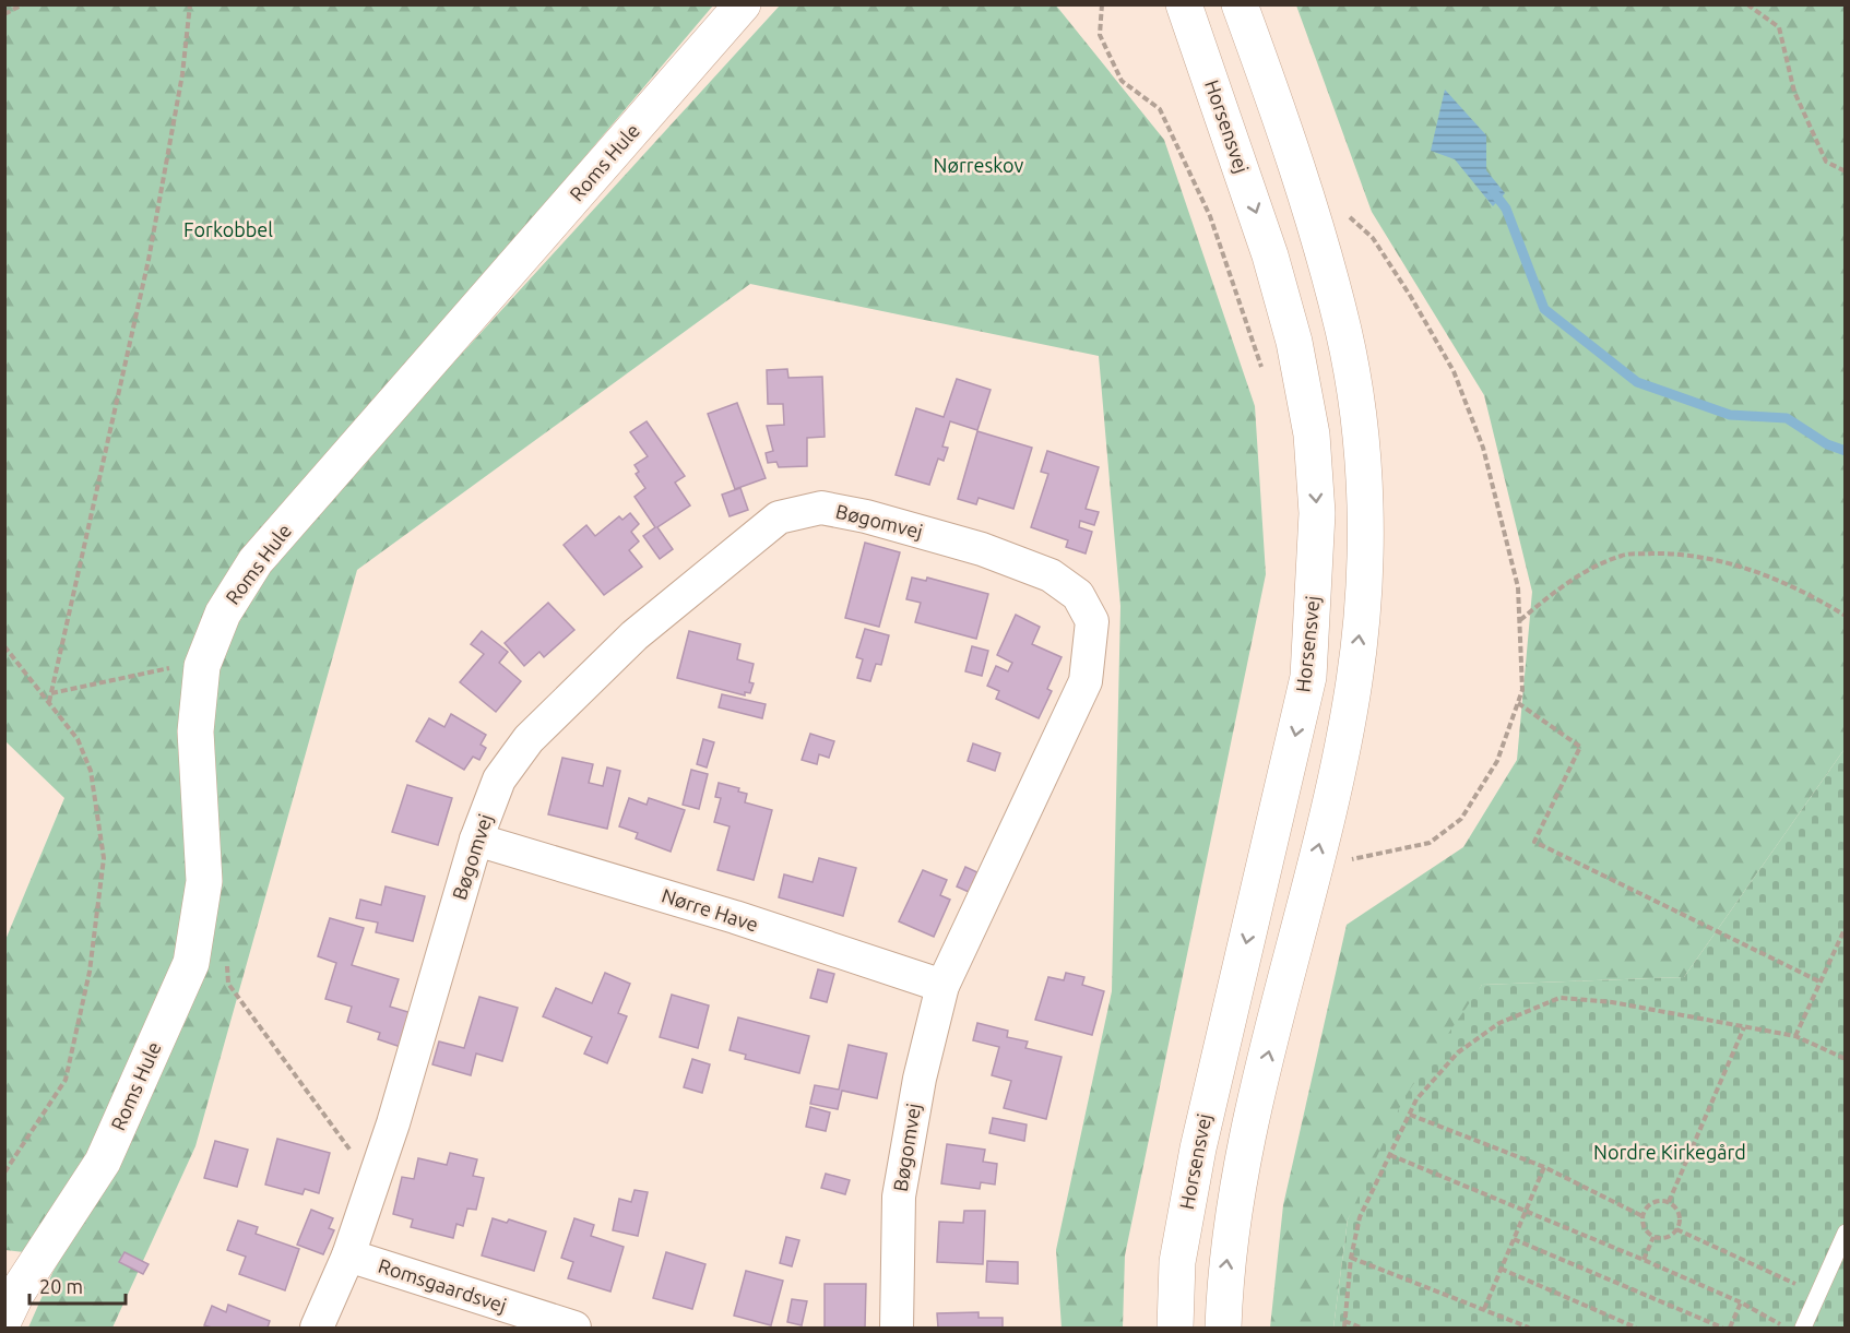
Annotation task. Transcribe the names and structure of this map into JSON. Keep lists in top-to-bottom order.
{
  "streets": {
    "main road": ["Horsensvej", "Roms Hule"],
    "street": ["Bøgomvej", "Nørre Have", "Romsgaardsvej"]
  },
  "crossings": [
    ["Bøgomvej", "Nørre Have"],
    ["Bøgomvej", "Romsgaardsvej"]
  ],
  "parks": ["Nørreskov", "Forkobbel", "Nordre Kirkegård"],
  "scale_bar": "20 m"
}
